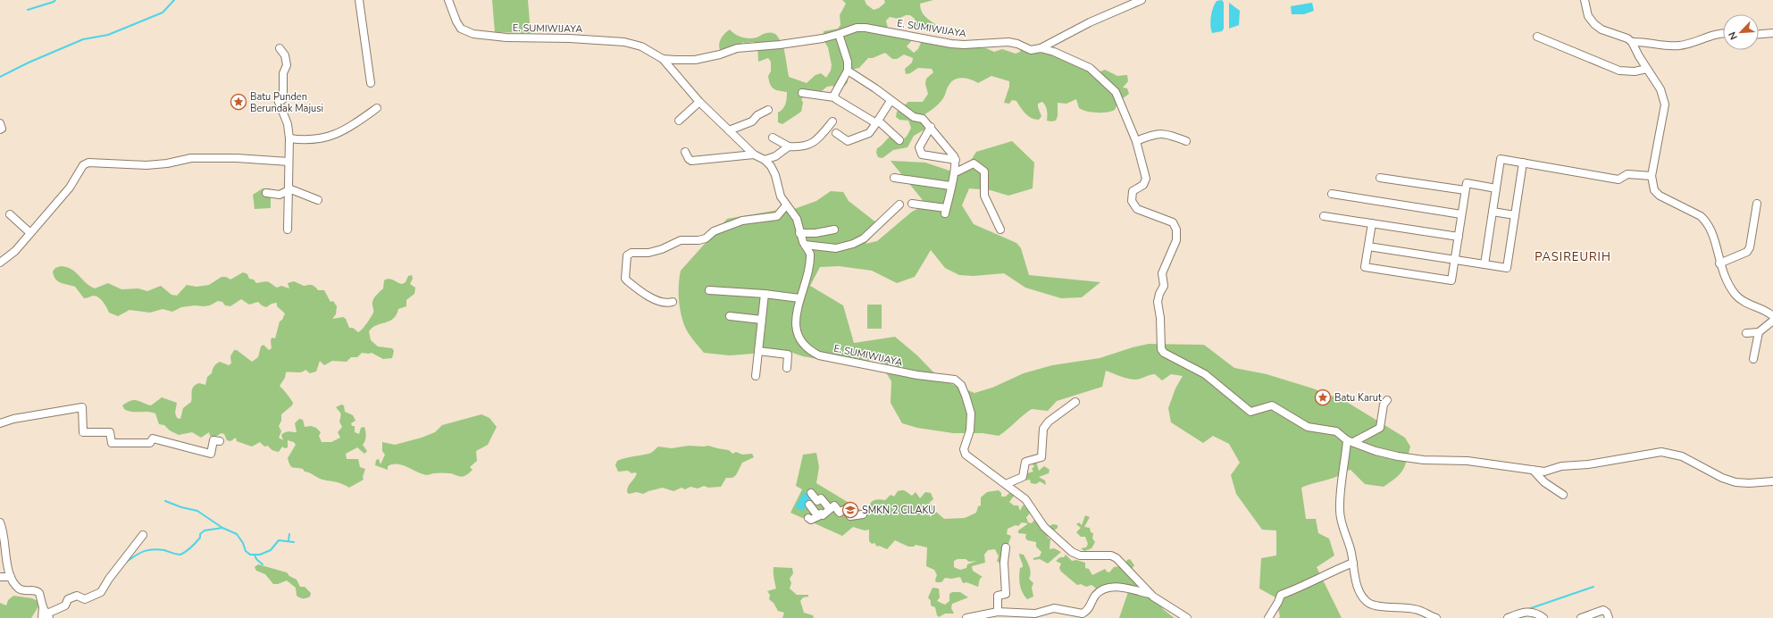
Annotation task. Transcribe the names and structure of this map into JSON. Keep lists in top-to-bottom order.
{
  "streets": {
    "street": ["E. SUMIWIJAYA"]
  },
  "districts": ["PASIREURIH"],
  "places": {
    "place": ["Batu Punden Berundak Majusi", "Batu Karut"],
    "school or university": ["SMKN 2 CILAKU"]
  },
  "north": "bottom left"
}
